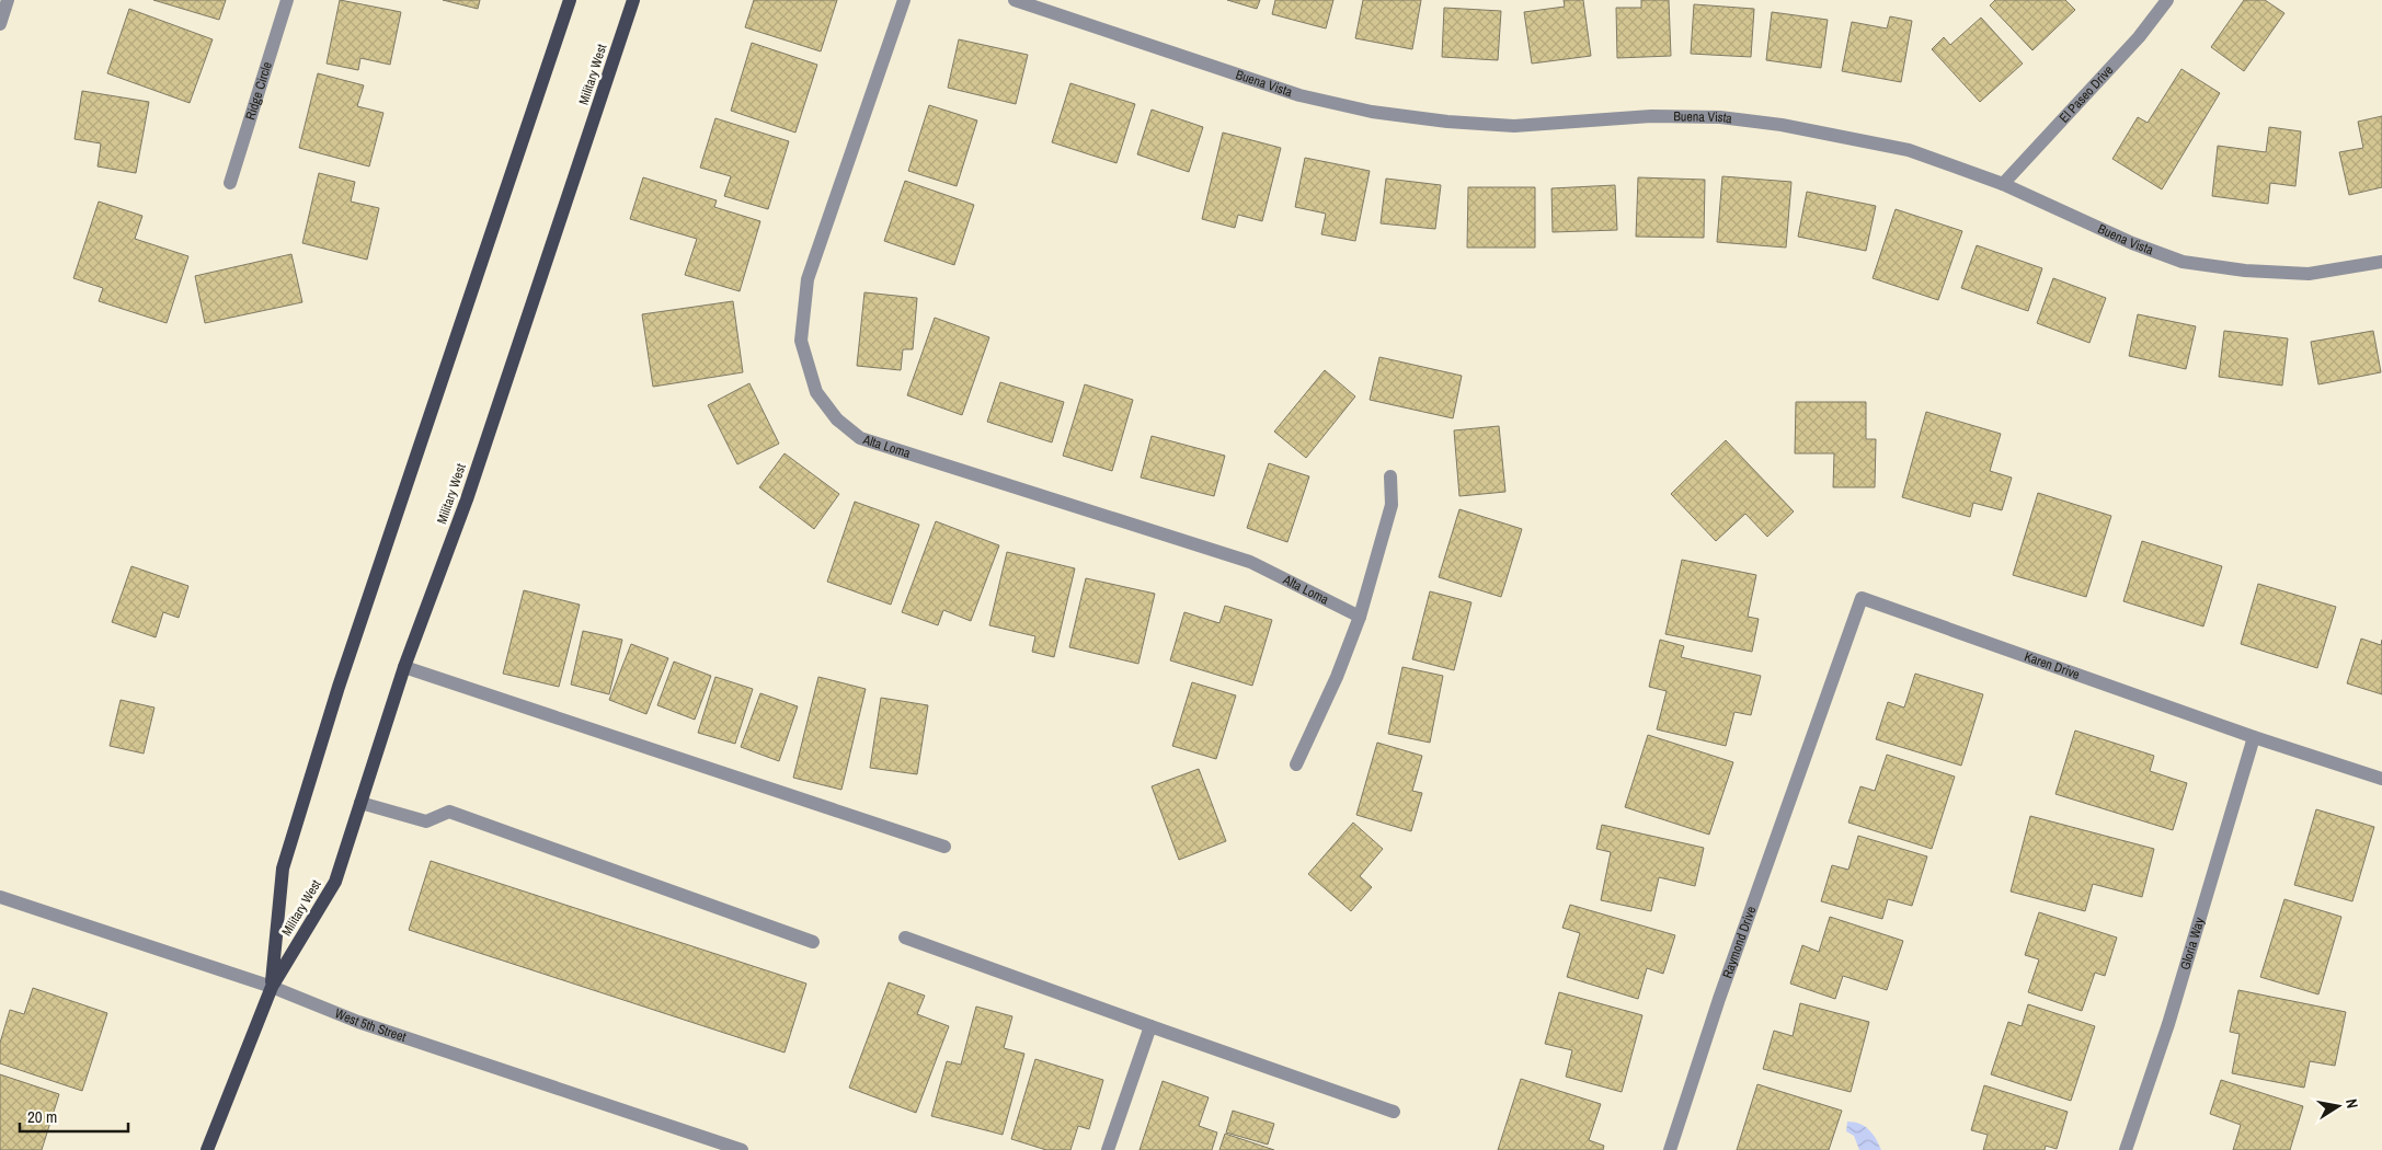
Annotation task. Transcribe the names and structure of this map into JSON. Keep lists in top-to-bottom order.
{
  "streets": {
    "main road": ["Military West"],
    "street": [
      "Buena Vista",
      "Ridge Circle",
      "El Paseo Drive",
      "Alta Loma",
      "Karen Drive",
      "Raymond Drive",
      "Gloria Way",
      "West 5th Street"
    ]
  },
  "crossings": [
    ["Military West", "West 5th Street"],
    ["Buena Vista", "El Paseo Drive"],
    ["Karen Drive", "Raymond Drive"],
    ["Karen Drive", "Gloria Way"]
  ],
  "scale_bar": "20 m",
  "north": "right"
}
